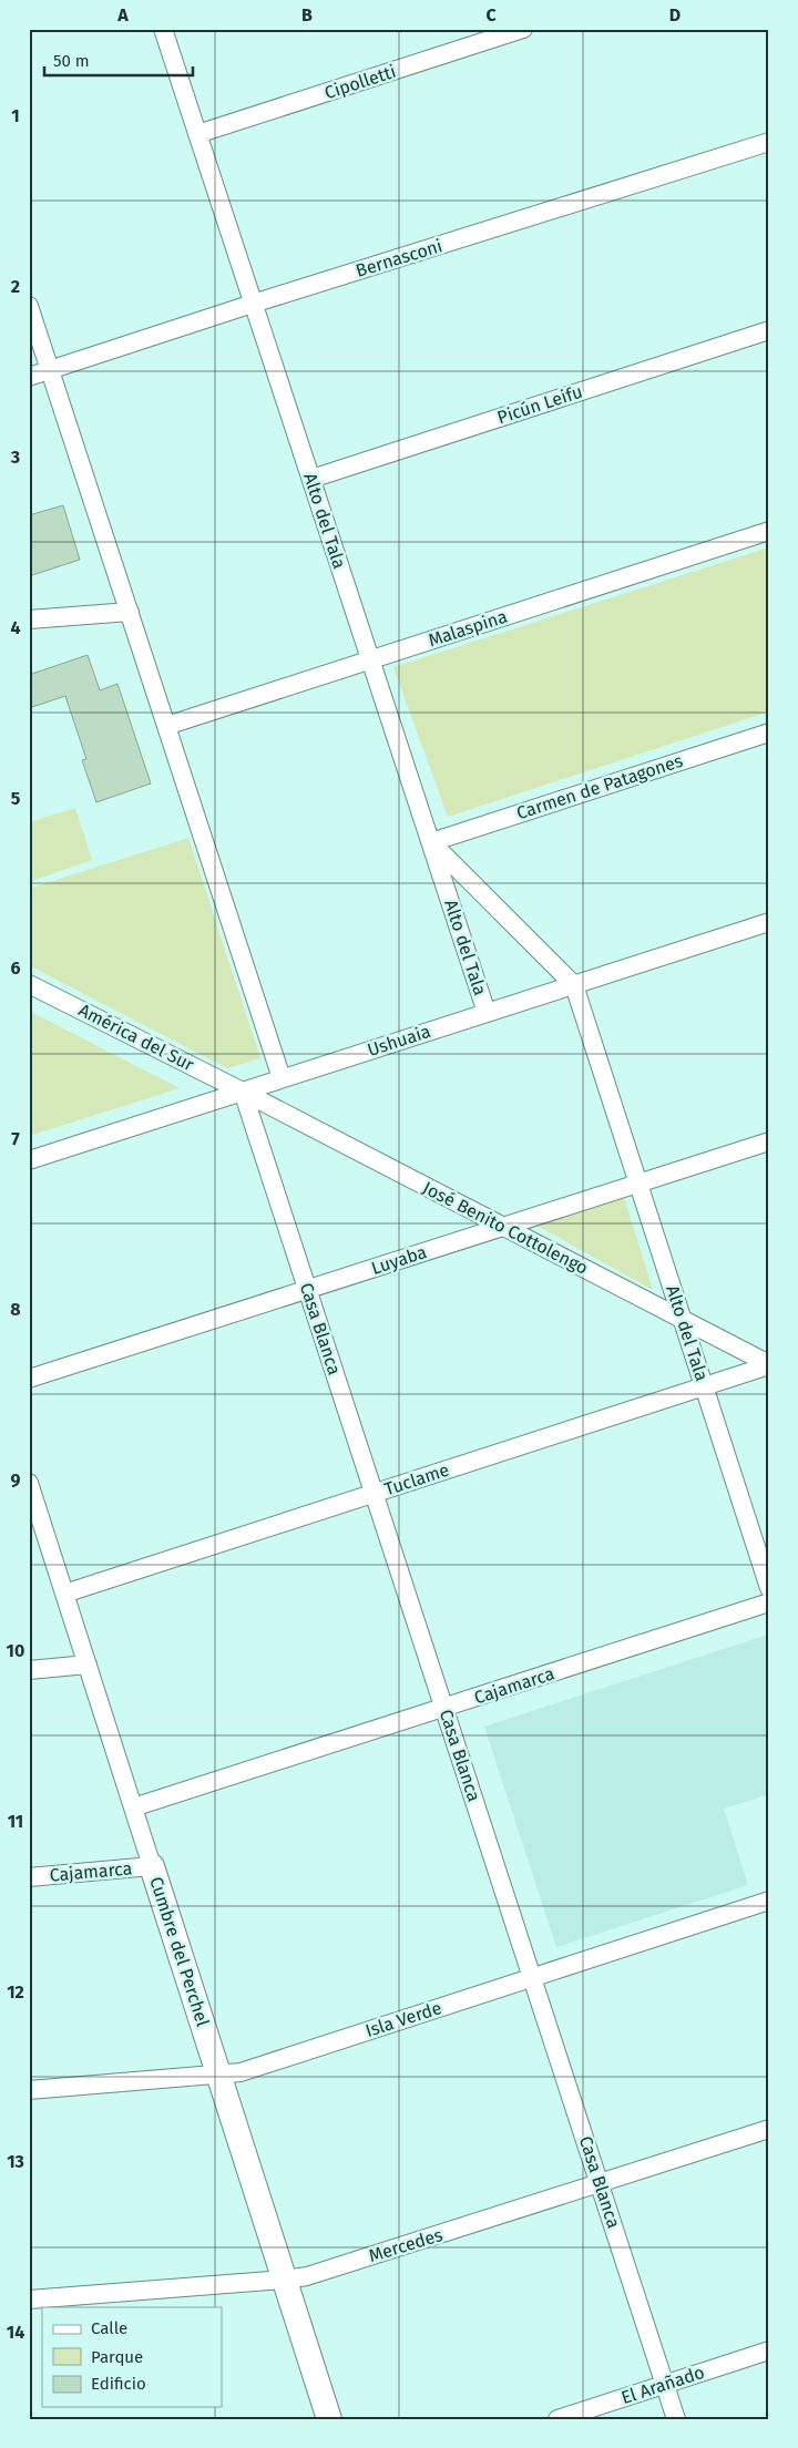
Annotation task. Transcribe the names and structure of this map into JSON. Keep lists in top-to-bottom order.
{
  "streets": {
    "main road": ["Cumbre del Perchel"],
    "street": [
      "Cipolletti",
      "Bernasconi",
      "Picún Leifu",
      "Alto del Tala",
      "Malaspina",
      "Carmen de Patagones",
      "América del Sur",
      "Ushuaia",
      "José Benito Cottolengo",
      "Luyaba",
      "Casa Blanca",
      "Tuclame",
      "Cajamarca",
      "Isla Verde",
      "Mercedes",
      "El Arañado"
    ]
  },
  "crossings": [
    ["Cipolletti", "Alto del Tala"],
    ["Bernasconi", "Alto del Tala"],
    ["Picún Leifu", "Alto del Tala"],
    ["Alto del Tala", "Malaspina"],
    ["Alto del Tala", "Carmen de Patagones"],
    ["Alto del Tala", "Ushuaia"],
    ["Alto del Tala", "José Benito Cottolengo"],
    ["Alto del Tala", "Luyaba"],
    ["Alto del Tala", "Tuclame"],
    ["América del Sur", "Ushuaia"],
    ["América del Sur", "José Benito Cottolengo"],
    ["América del Sur", "Casa Blanca"],
    ["Ushuaia", "José Benito Cottolengo"],
    ["Ushuaia", "Casa Blanca"],
    ["José Benito Cottolengo", "Luyaba"],
    ["José Benito Cottolengo", "Casa Blanca"],
    ["José Benito Cottolengo", "Tuclame"],
    ["Luyaba", "Casa Blanca"],
    ["Casa Blanca", "Tuclame"],
    ["Casa Blanca", "Cajamarca"],
    ["Casa Blanca", "Isla Verde"],
    ["Casa Blanca", "Mercedes"],
    ["Casa Blanca", "El Arañado"],
    ["Tuclame", "Cumbre del Perchel"],
    ["Cajamarca", "Cumbre del Perchel"],
    ["Cumbre del Perchel", "Isla Verde"],
    ["Cumbre del Perchel", "Mercedes"]
  ],
  "legend": ["Calle", "Parque", "Edificio"],
  "scale_bar": "50 m",
  "grid": {
    "columns": [
      "A",
      "B",
      "C",
      "D"
    ],
    "rows": [
      "1",
      "2",
      "3",
      "4",
      "5",
      "6",
      "7",
      "8",
      "9",
      "10",
      "11",
      "12",
      "13",
      "14"
    ]
  }
}
